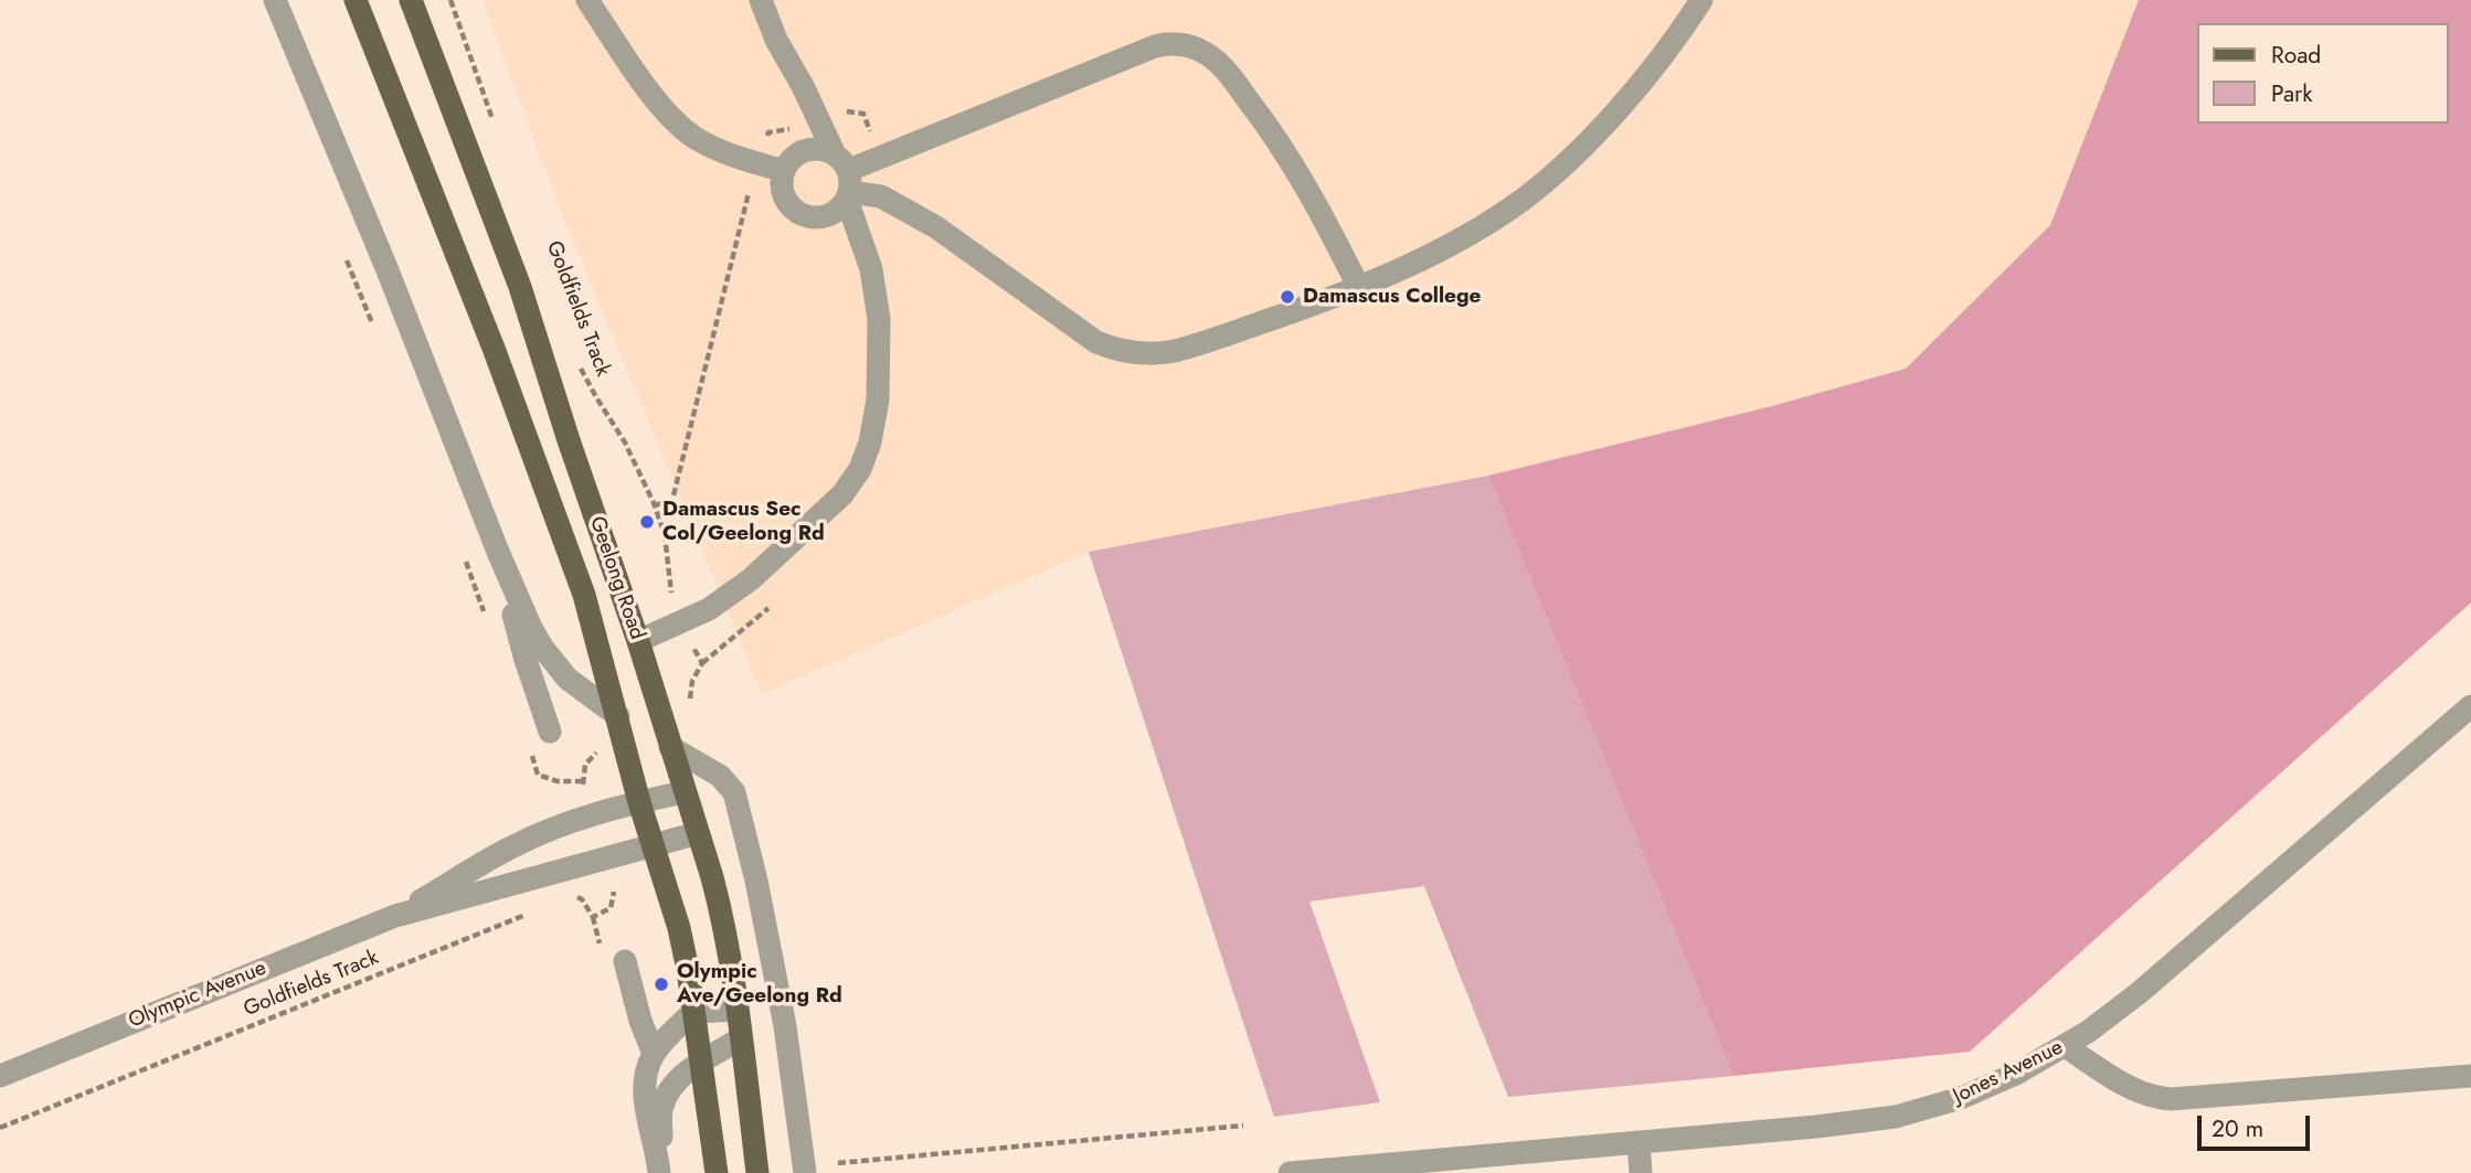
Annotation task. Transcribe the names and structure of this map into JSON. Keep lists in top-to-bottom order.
{
  "streets": {
    "main road": ["Geelong Road"],
    "street": ["Olympic Avenue", "Jones Avenue"],
    "path": ["Goldfields Track"]
  },
  "crossings": [
    ["Geelong Road", "Olympic Avenue"]
  ],
  "places": ["Damascus College", "Damascus Sec Col/Geelong Rd", "Olympic Ave/Geelong Rd"],
  "legend": ["Road", "Park"],
  "scale_bar": "20 m"
}
